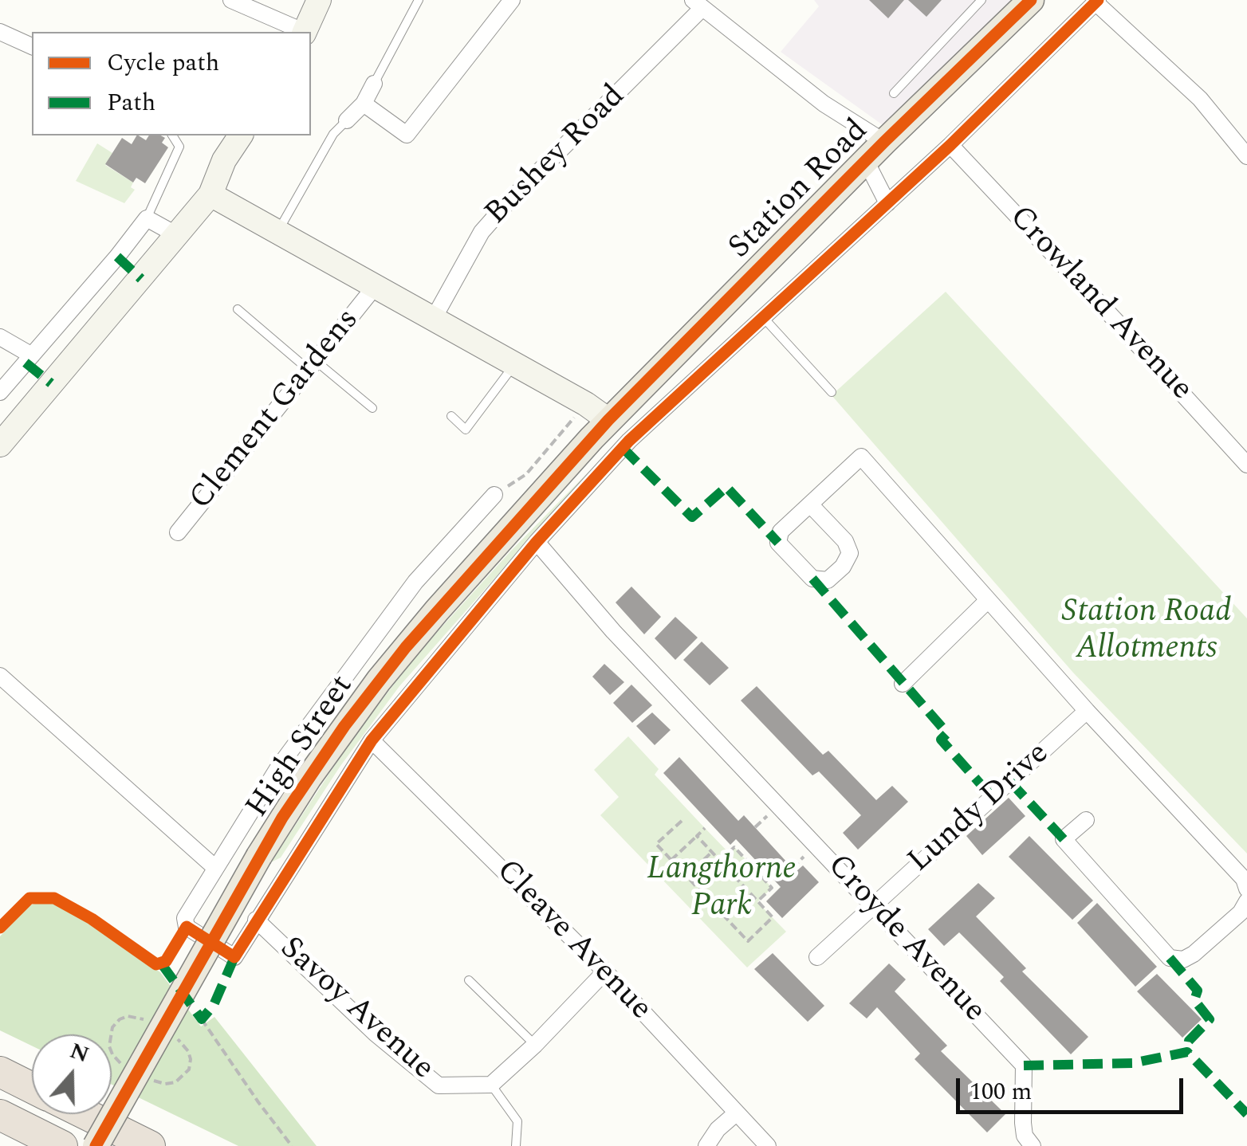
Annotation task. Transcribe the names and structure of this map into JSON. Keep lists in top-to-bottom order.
{
  "streets": {
    "main road": ["Station Road", "High Street"],
    "street": [
      "Bushey Road",
      "Crowland Avenue",
      "Clement Gardens",
      "Lundy Drive",
      "Croyde Avenue",
      "Cleave Avenue",
      "Savoy Avenue"
    ]
  },
  "crossings": [
    ["Station Road", "High Street"],
    ["Lundy Drive", "Croyde Avenue"]
  ],
  "parks": ["Station Road Allotments", "Langthorne Park"],
  "legend": ["Cycle path", "Path"],
  "scale_bar": "100 m",
  "north": "top"
}
